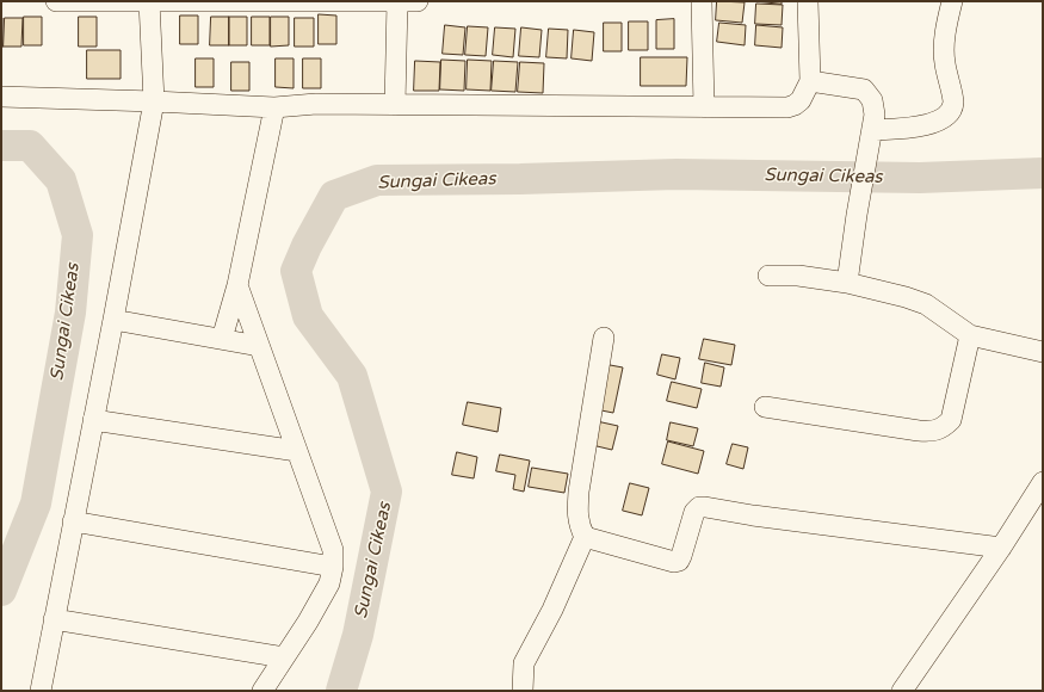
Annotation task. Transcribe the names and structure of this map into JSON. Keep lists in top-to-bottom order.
{
  "water": ["Sungai Cikeas"]
}
